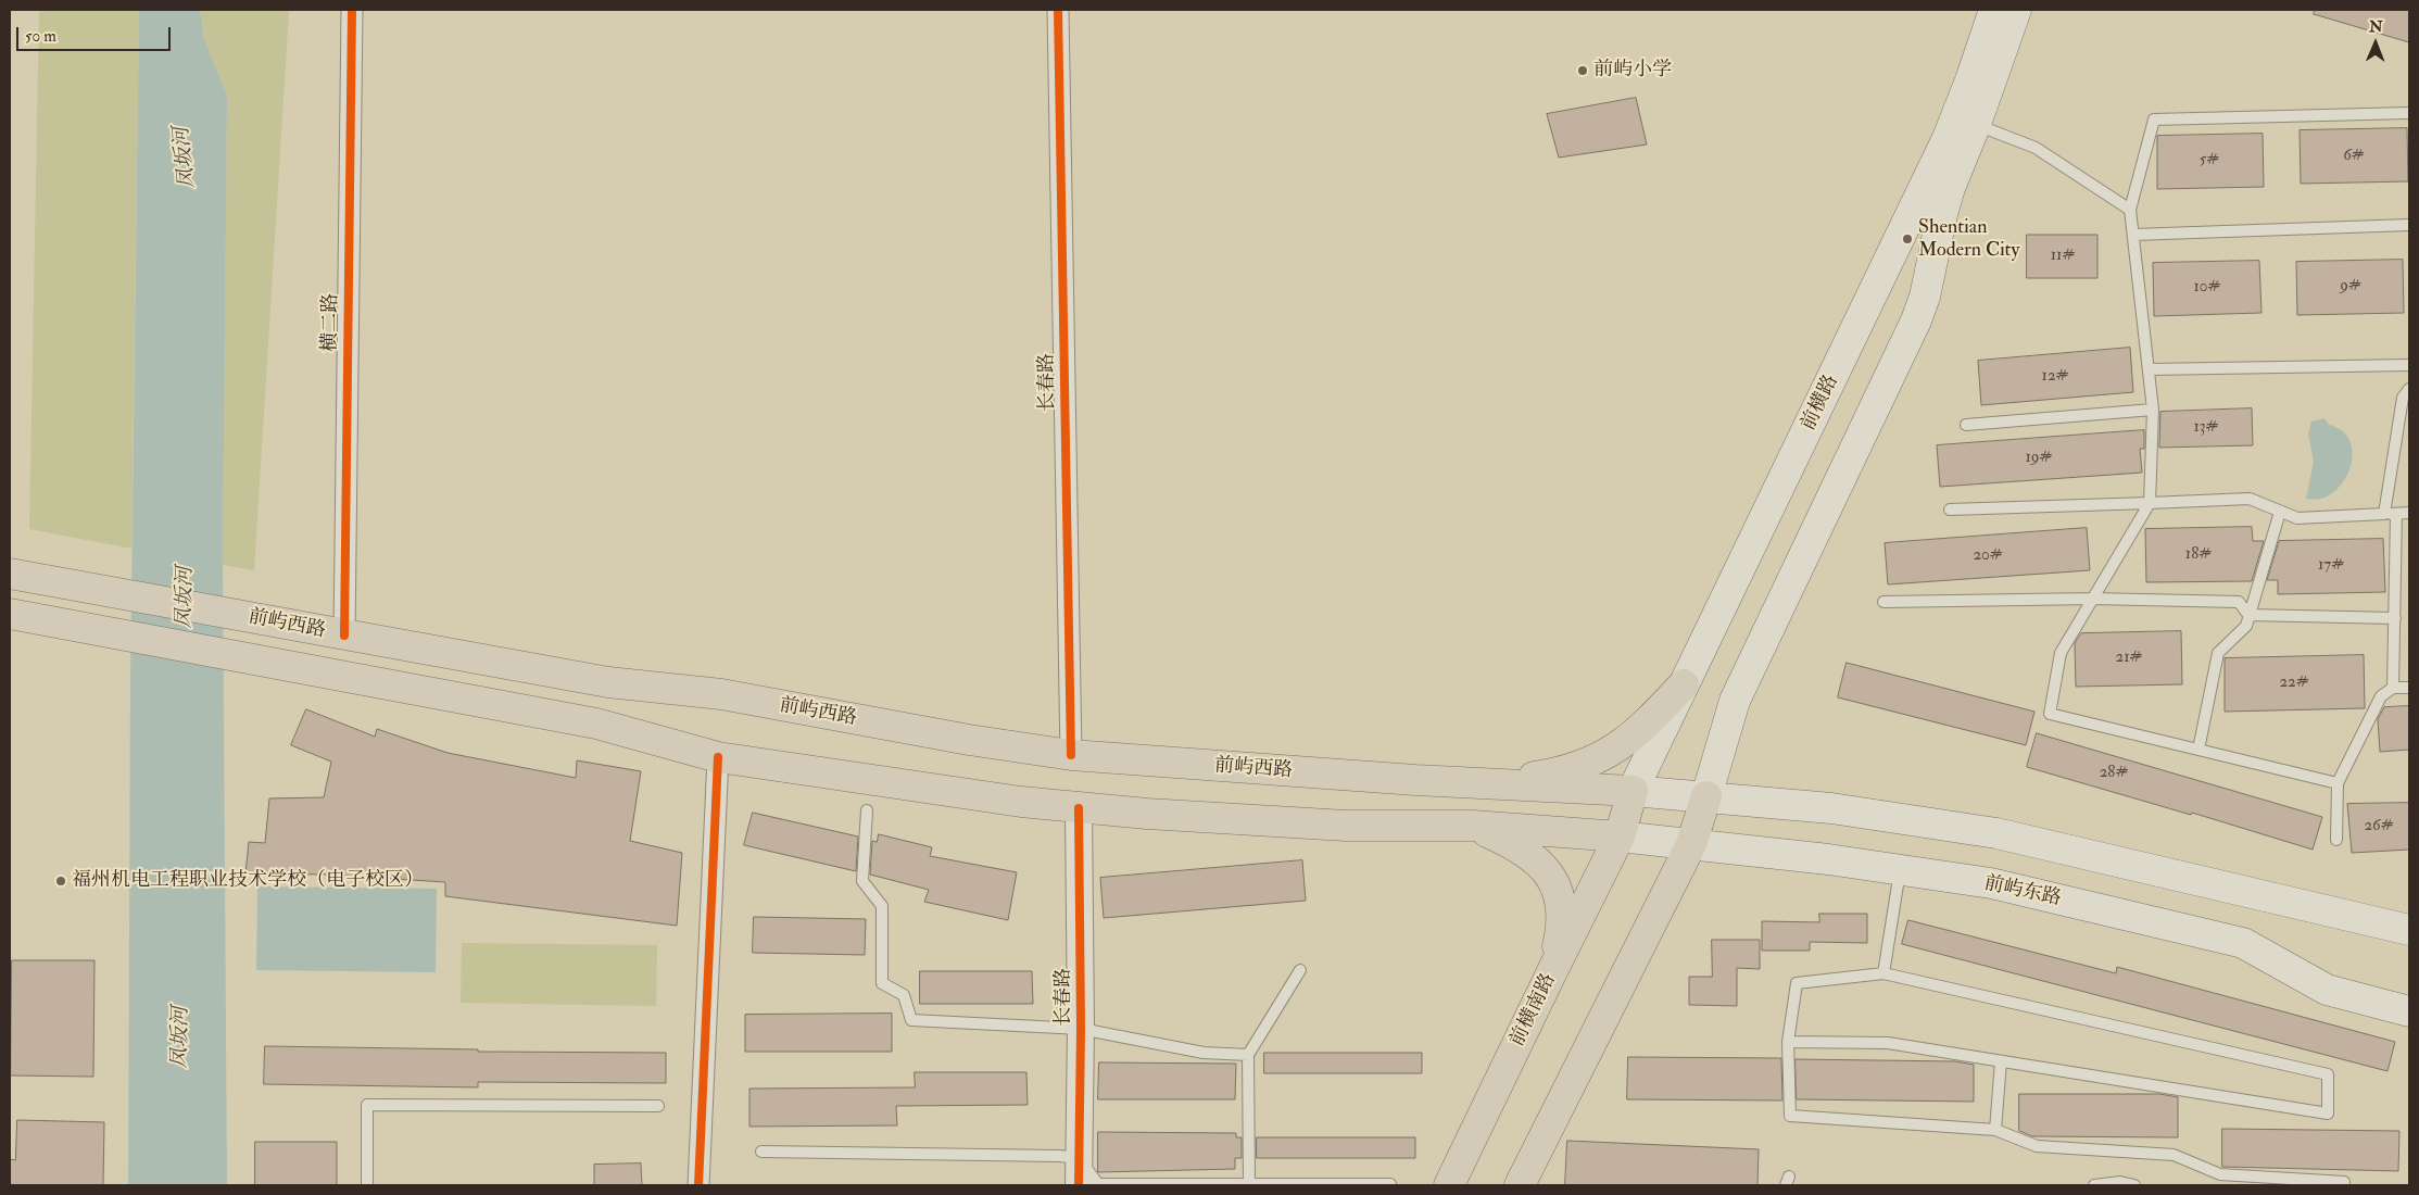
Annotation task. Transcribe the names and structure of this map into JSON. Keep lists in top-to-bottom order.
{
  "streets": {
    "main road": [
      "前横路",
      "前屿西路",
      "前屿东路",
      "前横南路"
    ],
    "street": ["横二路", "长春路"]
  },
  "crossings": [
    ["横二路", "前屿西路"],
    ["长春路", "前屿西路"],
    ["前横路", "前屿西路"],
    ["前横路", "前横南路"],
    ["前屿西路", "前屿东路"],
    ["前屿西路", "前横南路"],
    ["前屿东路", "前横南路"]
  ],
  "water": ["凤坂河"],
  "places": ["前屿小学", "Shentian Modern City", "福州机电工程职业技术学校（电子校区）"],
  "house_numbers": [
    "6#",
    "5#",
    "11#",
    "9#",
    "10#",
    "12#",
    "13#",
    "19#",
    "18#",
    "20#",
    "17#",
    "21#",
    "22#",
    "28#",
    "26#"
  ],
  "scale_bar": "50 m",
  "north": "top"
}
